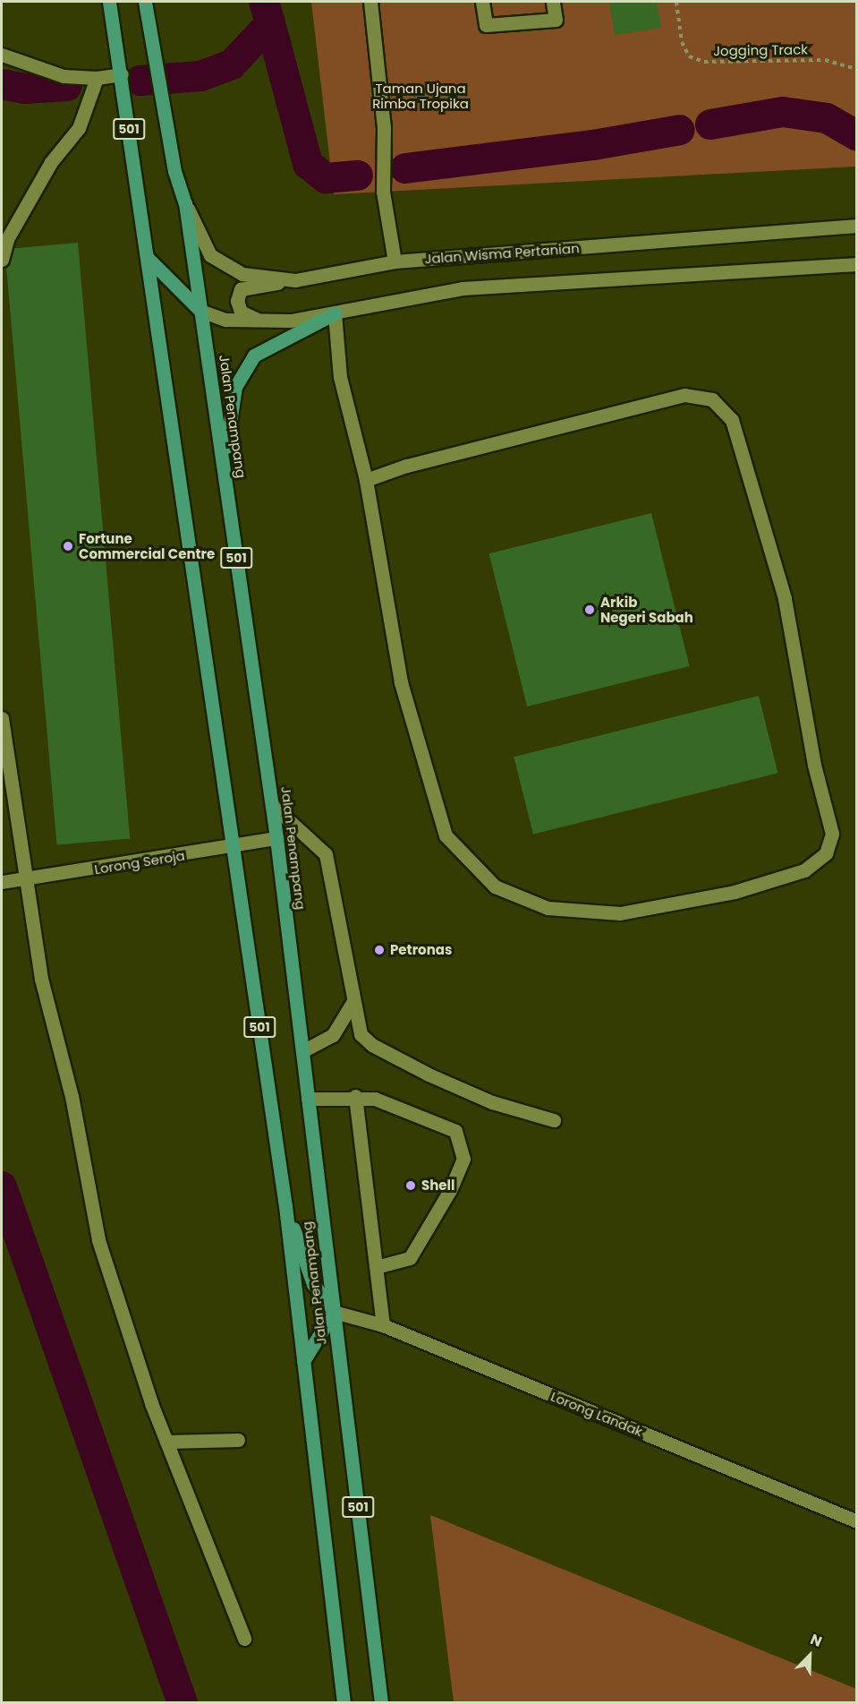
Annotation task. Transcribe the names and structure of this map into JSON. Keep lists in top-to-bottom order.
{
  "streets": {
    "main road": ["501", "Jalan Penampang"],
    "street": ["Jalan Wisma Pertanian", "Lorong Seroja", "Lorong Landak"],
    "path": ["Jogging Track"]
  },
  "crossings": [
    ["Jalan Wisma Pertanian", "Jalan Penampang"],
    ["Jalan Penampang", "Lorong Seroja"],
    ["Jalan Penampang", "Lorong Landak"]
  ],
  "parks": ["Taman Ujana Rimba Tropika"],
  "places": [
    "Fortune Commercial Centre",
    "Arkib Negeri Sabah",
    "Petronas",
    "Shell"
  ],
  "north": "top right"
}
